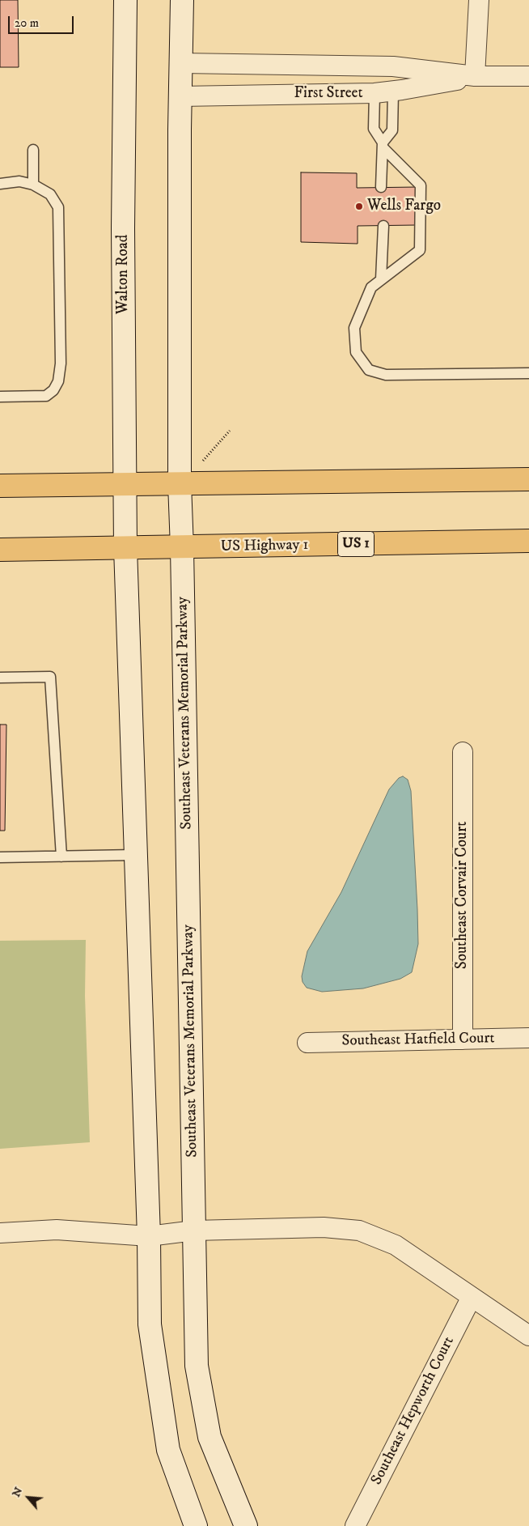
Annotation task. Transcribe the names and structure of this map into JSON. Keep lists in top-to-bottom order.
{
  "streets": {
    "main road": [
      "Walton Road",
      "US 1",
      "US Highway 1",
      "Southeast Veterans Memorial Parkway"
    ],
    "street": [
      "First Street",
      "Southeast Corvair Court",
      "Southeast Hatfield Court",
      "Southeast Hepworth Court"
    ]
  },
  "crossings": [
    ["Walton Road", "US Highway 1"],
    ["US Highway 1", "Southeast Veterans Memorial Parkway"],
    ["Southeast Corvair Court", "Southeast Hatfield Court"]
  ],
  "places": ["Wells Fargo"],
  "scale_bar": "20 m",
  "north": "top left"
}
